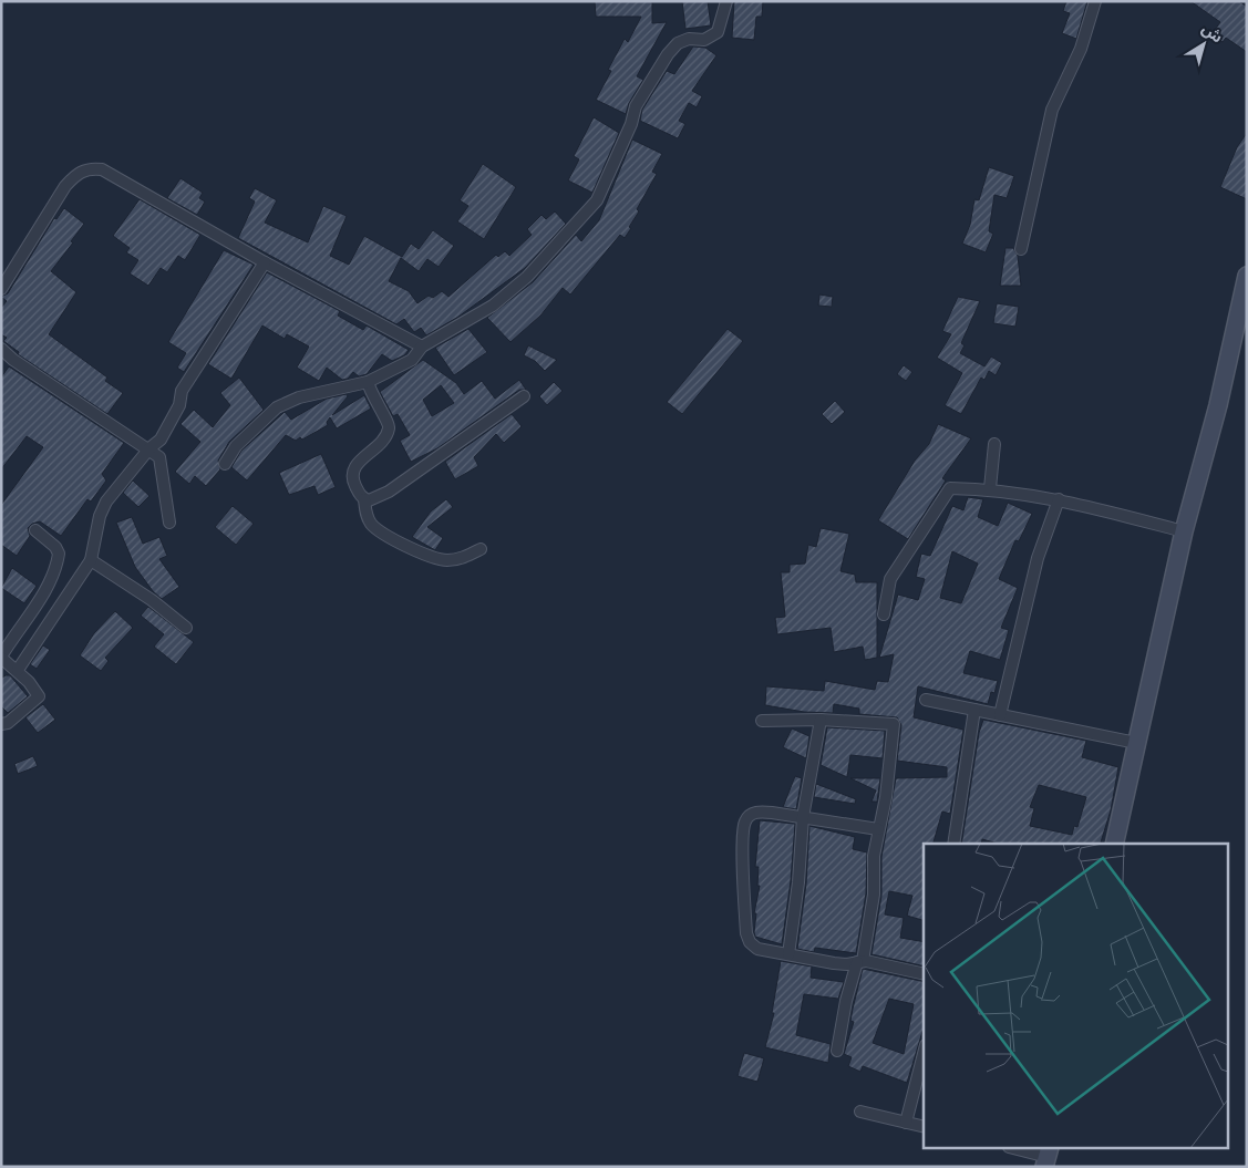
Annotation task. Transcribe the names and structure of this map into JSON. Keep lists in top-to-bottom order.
{
  "north": "top right"
}
